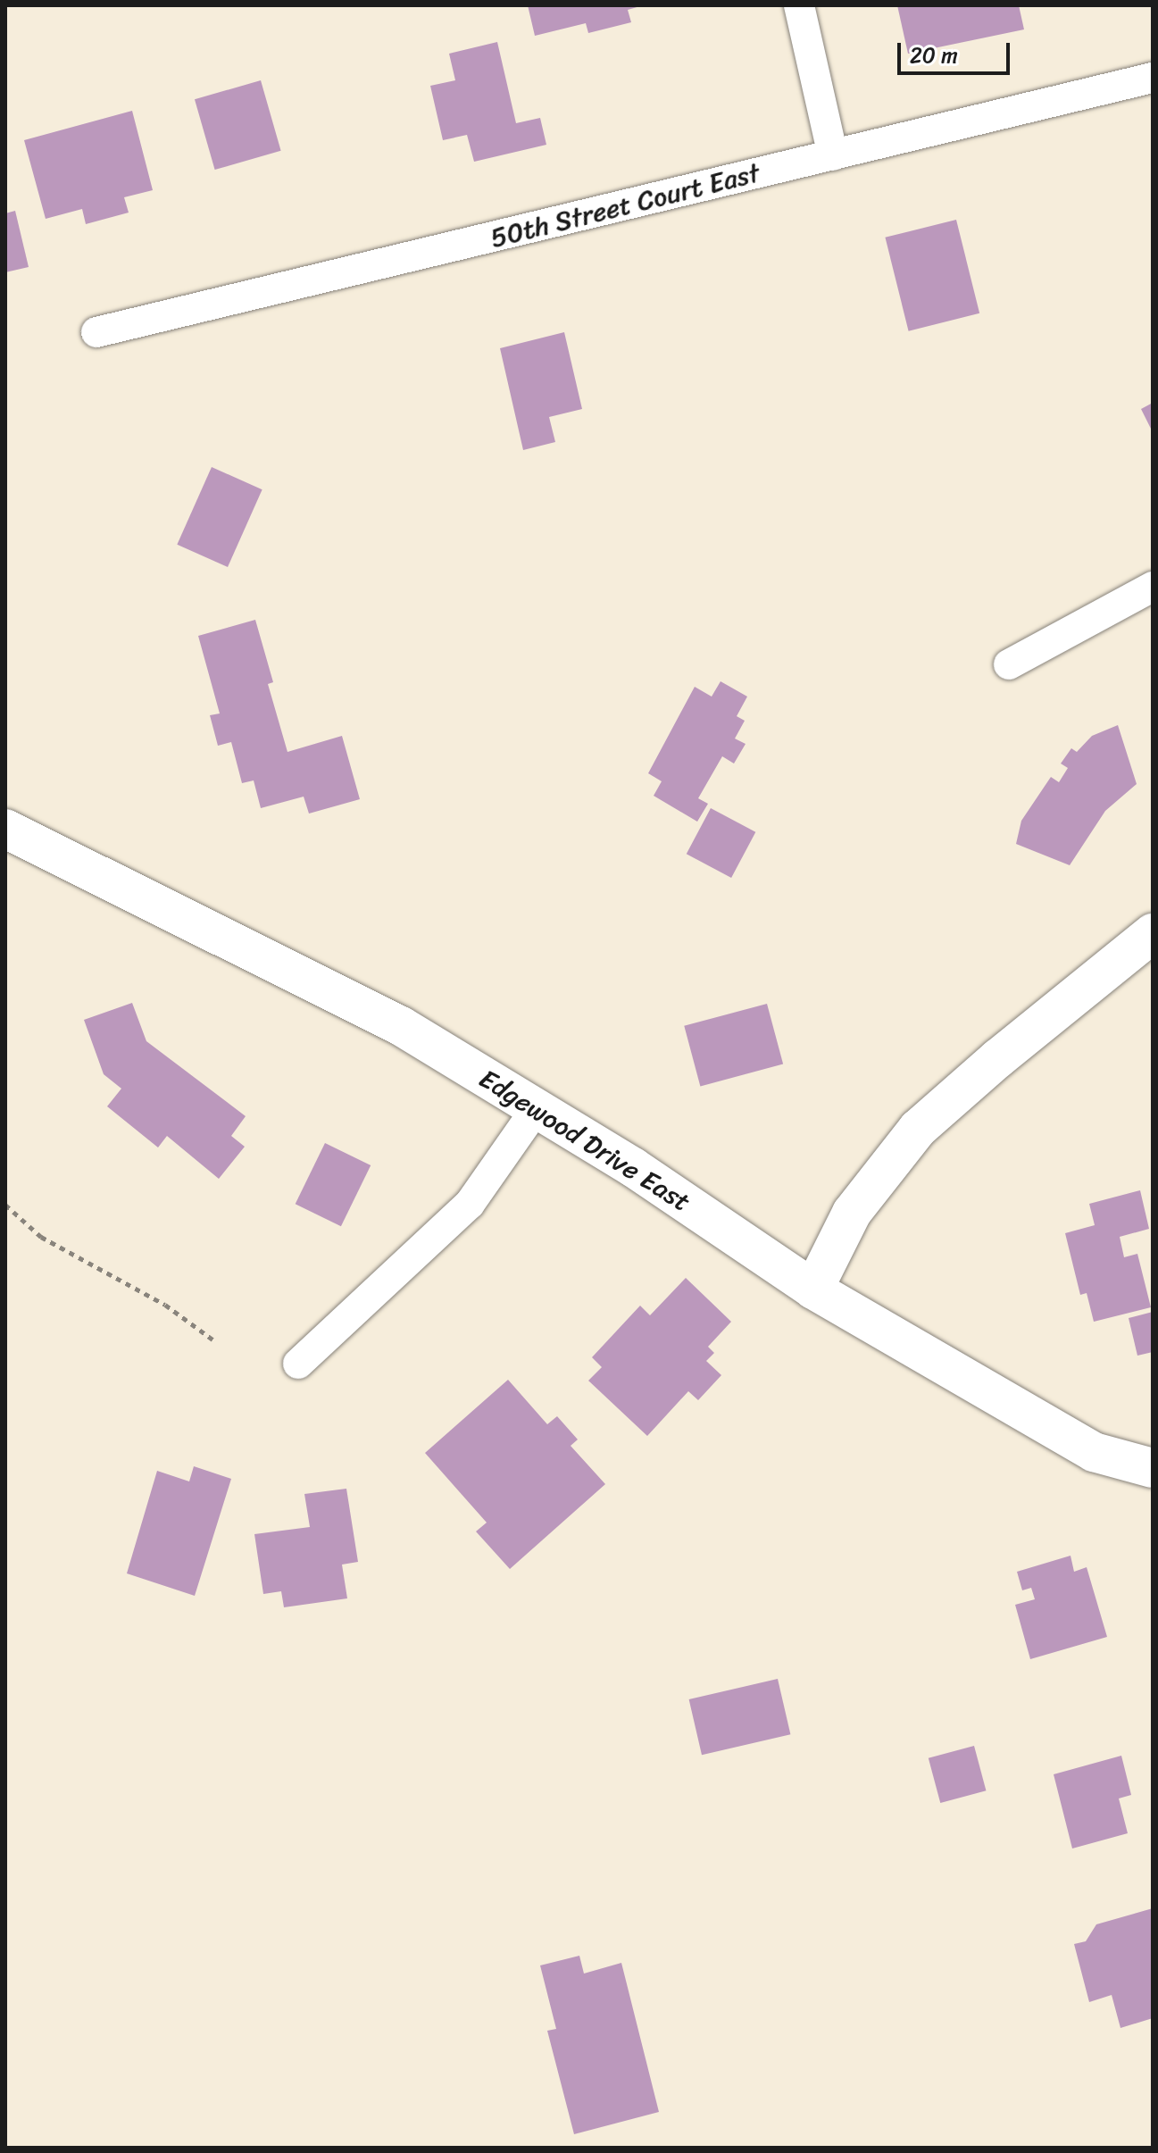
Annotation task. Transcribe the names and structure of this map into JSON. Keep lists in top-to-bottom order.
{
  "streets": {
    "street": ["50th Street Court East", "Edgewood Drive East"]
  },
  "scale_bar": "20 m"
}
